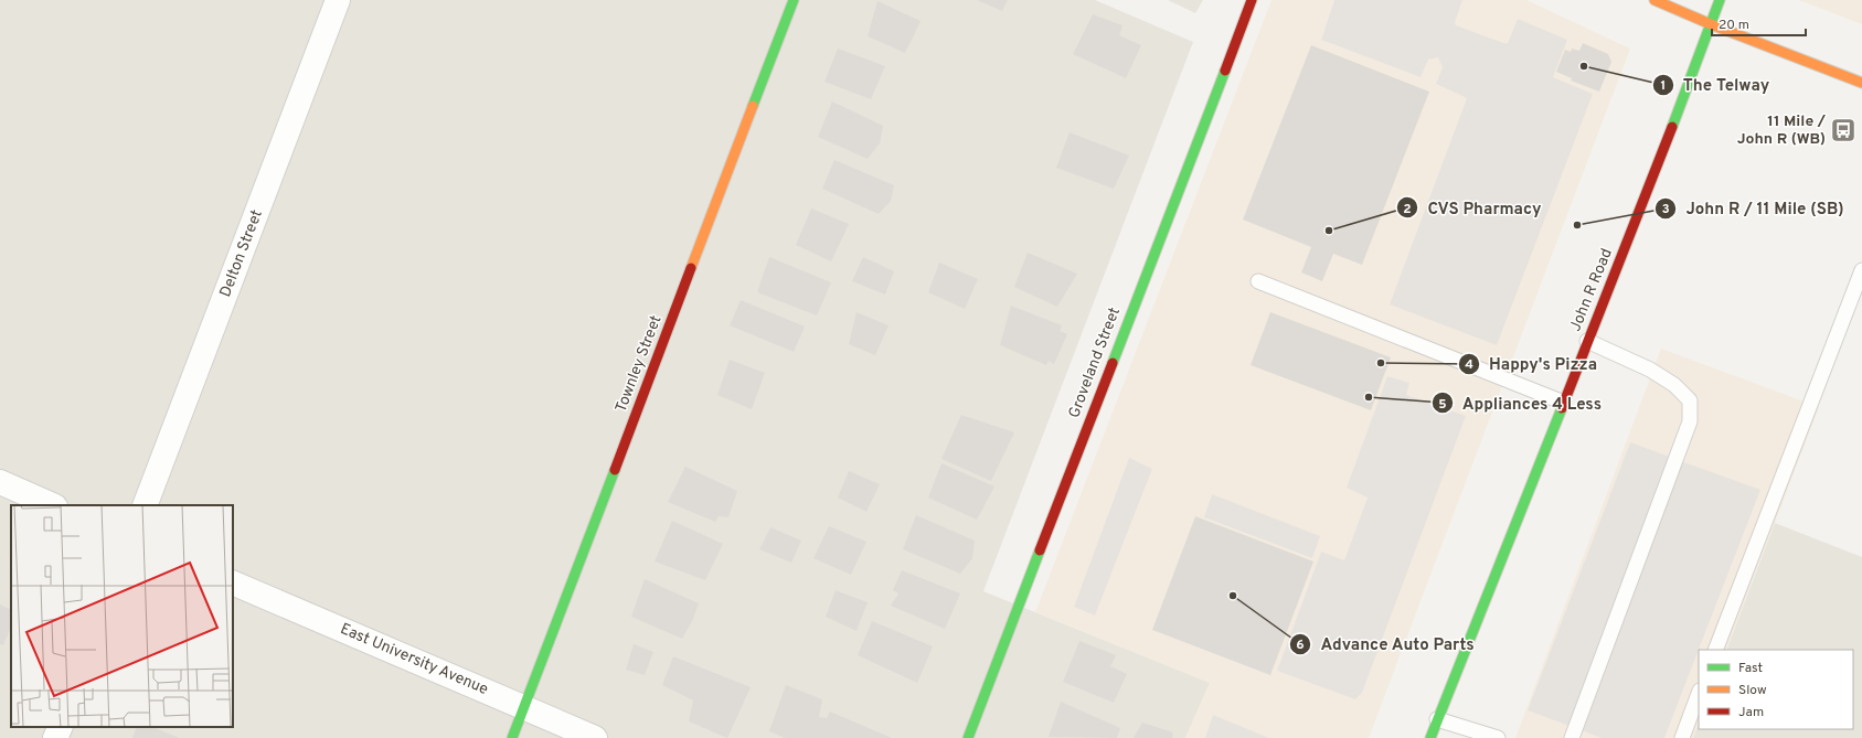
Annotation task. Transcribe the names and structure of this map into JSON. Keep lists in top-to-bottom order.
{
  "streets": {
    "street": [
      "Delton Street",
      "John R Road",
      "Groveland Street",
      "Townley Street",
      "East University Avenue"
    ]
  },
  "crossings": [
    ["Townley Street", "East University Avenue"]
  ],
  "places": {
    "other": [
      "The Telway",
      "John R / 11 Mile (SB)",
      "CVS Pharmacy",
      "Happy's Pizza",
      "Appliances 4 Less",
      "Advance Auto Parts"
    ],
    "bus stop": ["11 Mile / John R (WB)"]
  },
  "legend": ["Fast", "Slow", "Jam"],
  "scale_bar": "20 m"
}
